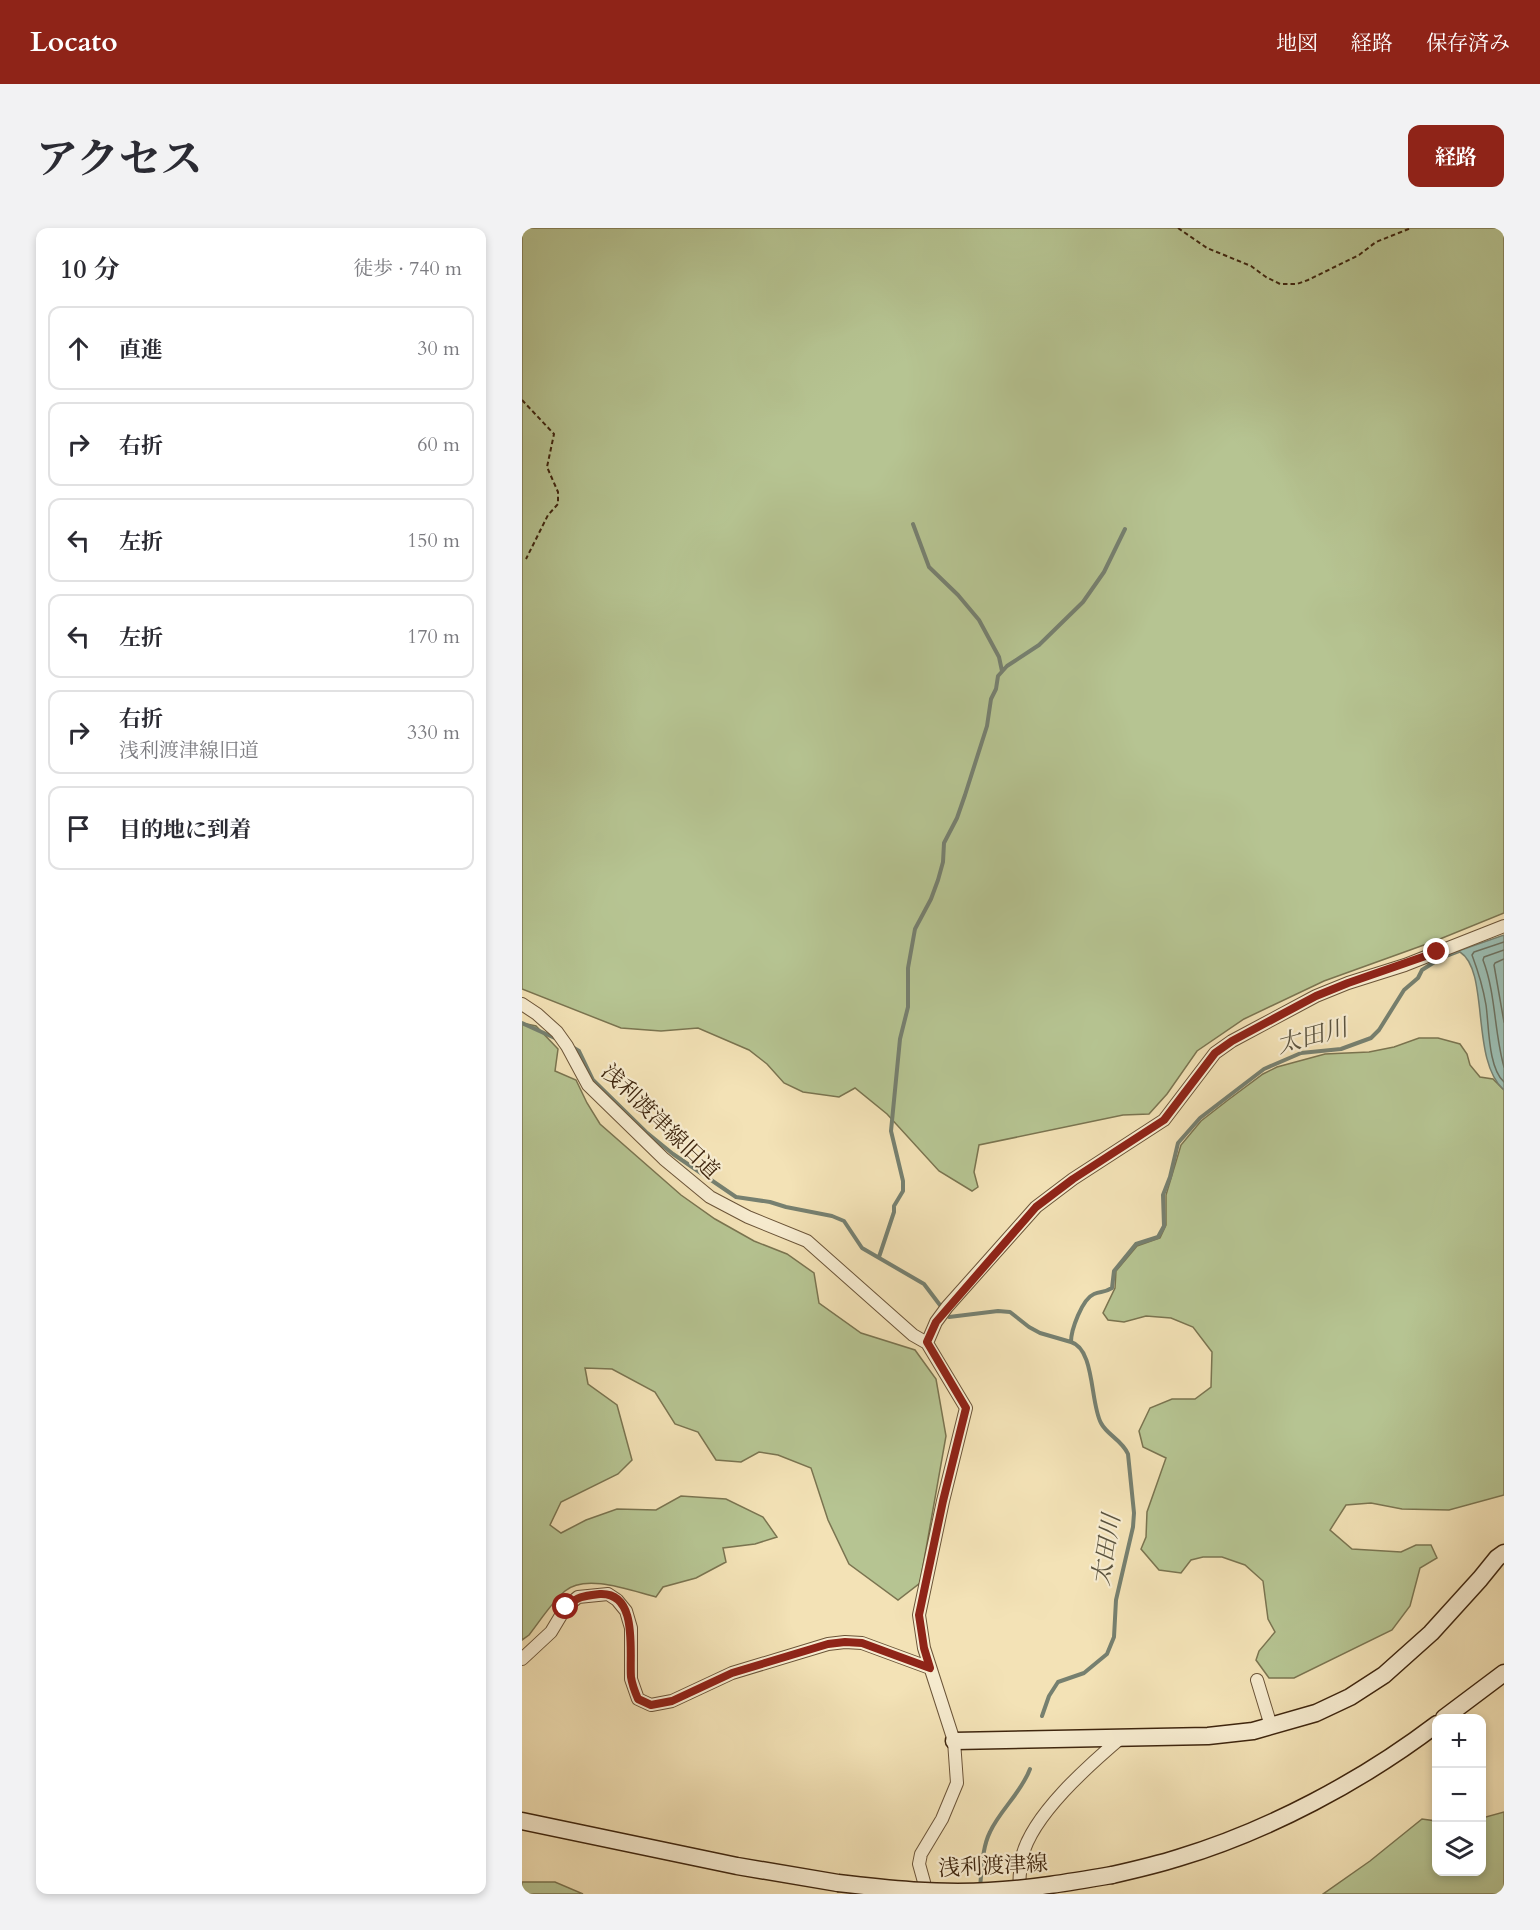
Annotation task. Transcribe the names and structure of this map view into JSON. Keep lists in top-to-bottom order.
{
  "streets": {
    "main road": ["浅利渡津線"],
    "street": ["浅利渡津線旧道"]
  },
  "water": ["太田川"],
  "page": {
    "header": "Locato",
    "nav": ["地図", "経路", "保存済み"],
    "title": "アクセス",
    "buttons": "経路",
    "heading": ["10 分", "徒歩 · 740 m"],
    "list": [
      ["直進", "30 m"],
      ["右折", "60 m"],
      ["左折", "150 m"],
      ["左折", "170 m"],
      ["右折", "浅利渡津線旧道", "330 m"],
      "目的地に到着"
    ],
    "map_buttons": ["+", "−"]
  }
}
